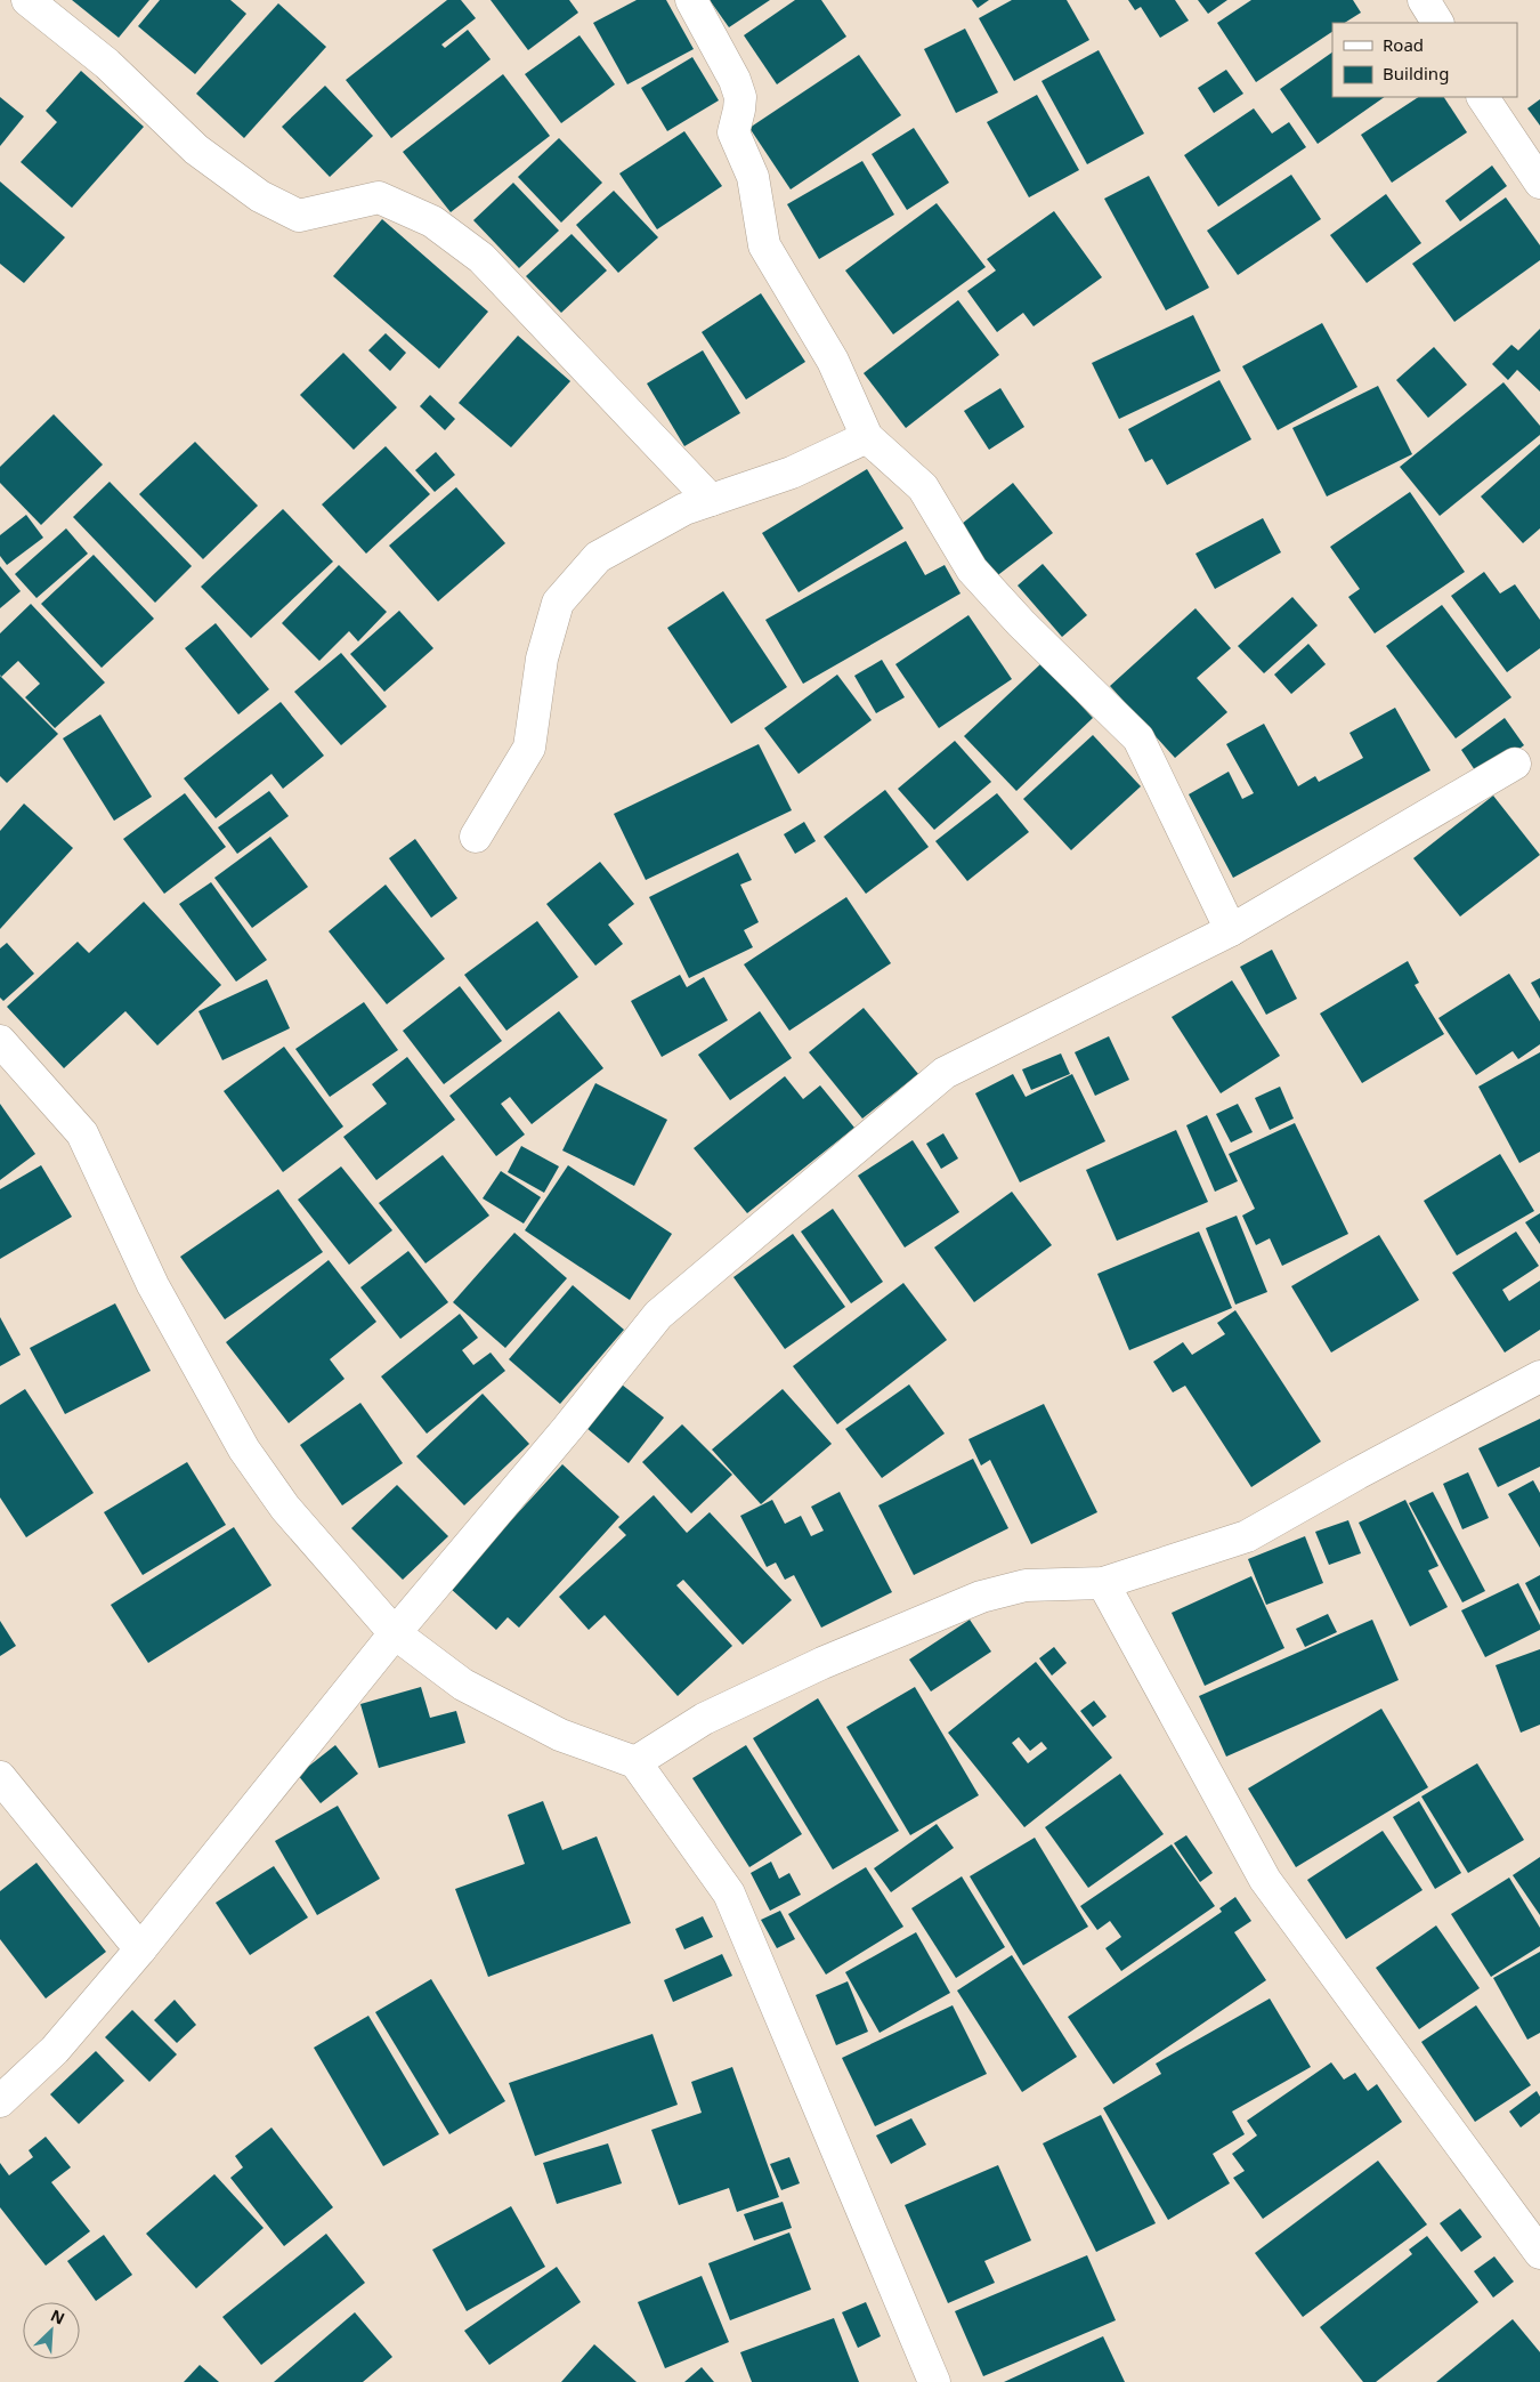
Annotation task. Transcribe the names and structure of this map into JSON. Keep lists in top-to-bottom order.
{
  "legend": ["Road", "Building"],
  "north": "top right"
}
